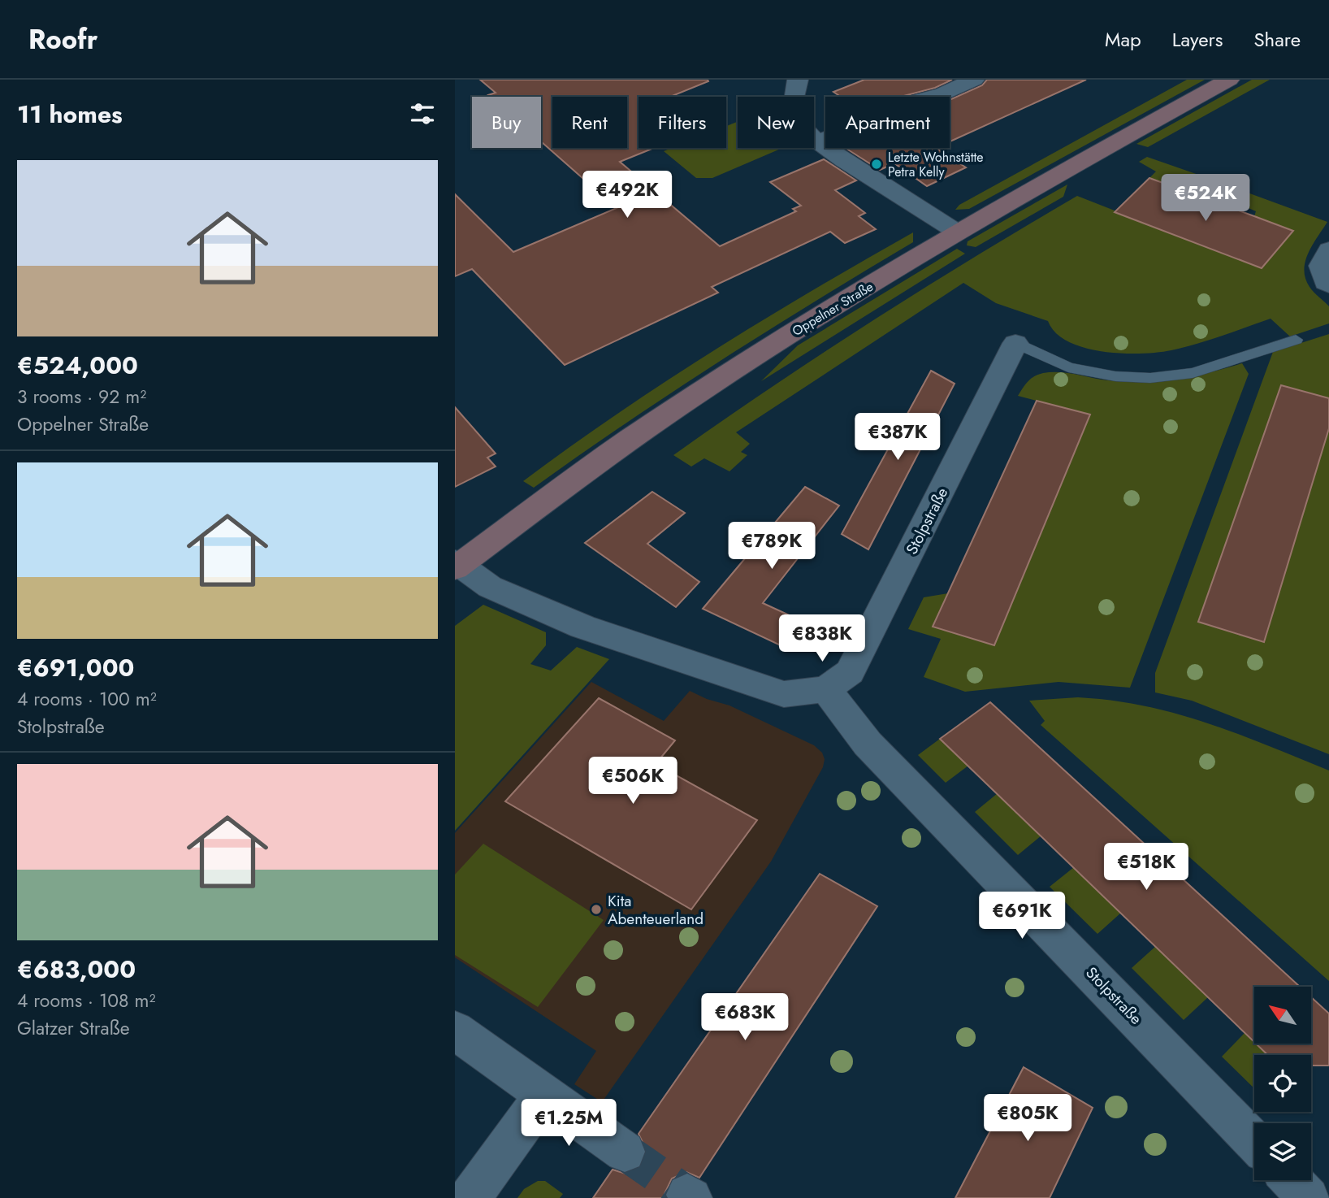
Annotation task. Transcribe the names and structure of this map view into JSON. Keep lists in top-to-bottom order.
{
  "streets": {
    "street": ["Oppelner Straße", "Stolpstraße"]
  },
  "crossings": [
    ["Oppelner Straße", "Stolpstraße"]
  ],
  "places": ["Letzte Wohnstätte Petra Kelly", "Kita Abenteuerland"],
  "north": "top left",
  "page": {
    "header": "Roofr",
    "nav": ["Map", "Layers", "Share"],
    "heading": "11 homes",
    "chip": [
      "Buy",
      "Rent",
      "Filters",
      "New",
      "Apartment"
    ],
    "list": [
      {
        "name": "€524,000",
        "note": "3 rooms · 92 m² · Oppelner Straße"
      },
      {
        "name": "€691,000",
        "note": "4 rooms · 100 m² · Stolpstraße"
      },
      {
        "name": "€683,000",
        "note": "4 rooms · 108 m² · Glatzer Straße"
      }
    ],
    "price": [
      "€492K",
      "€524K",
      "€387K",
      "€789K",
      "€838K",
      "€506K",
      "€518K",
      "€691K",
      "€683K",
      "€805K",
      "€1.25M"
    ]
  }
}
